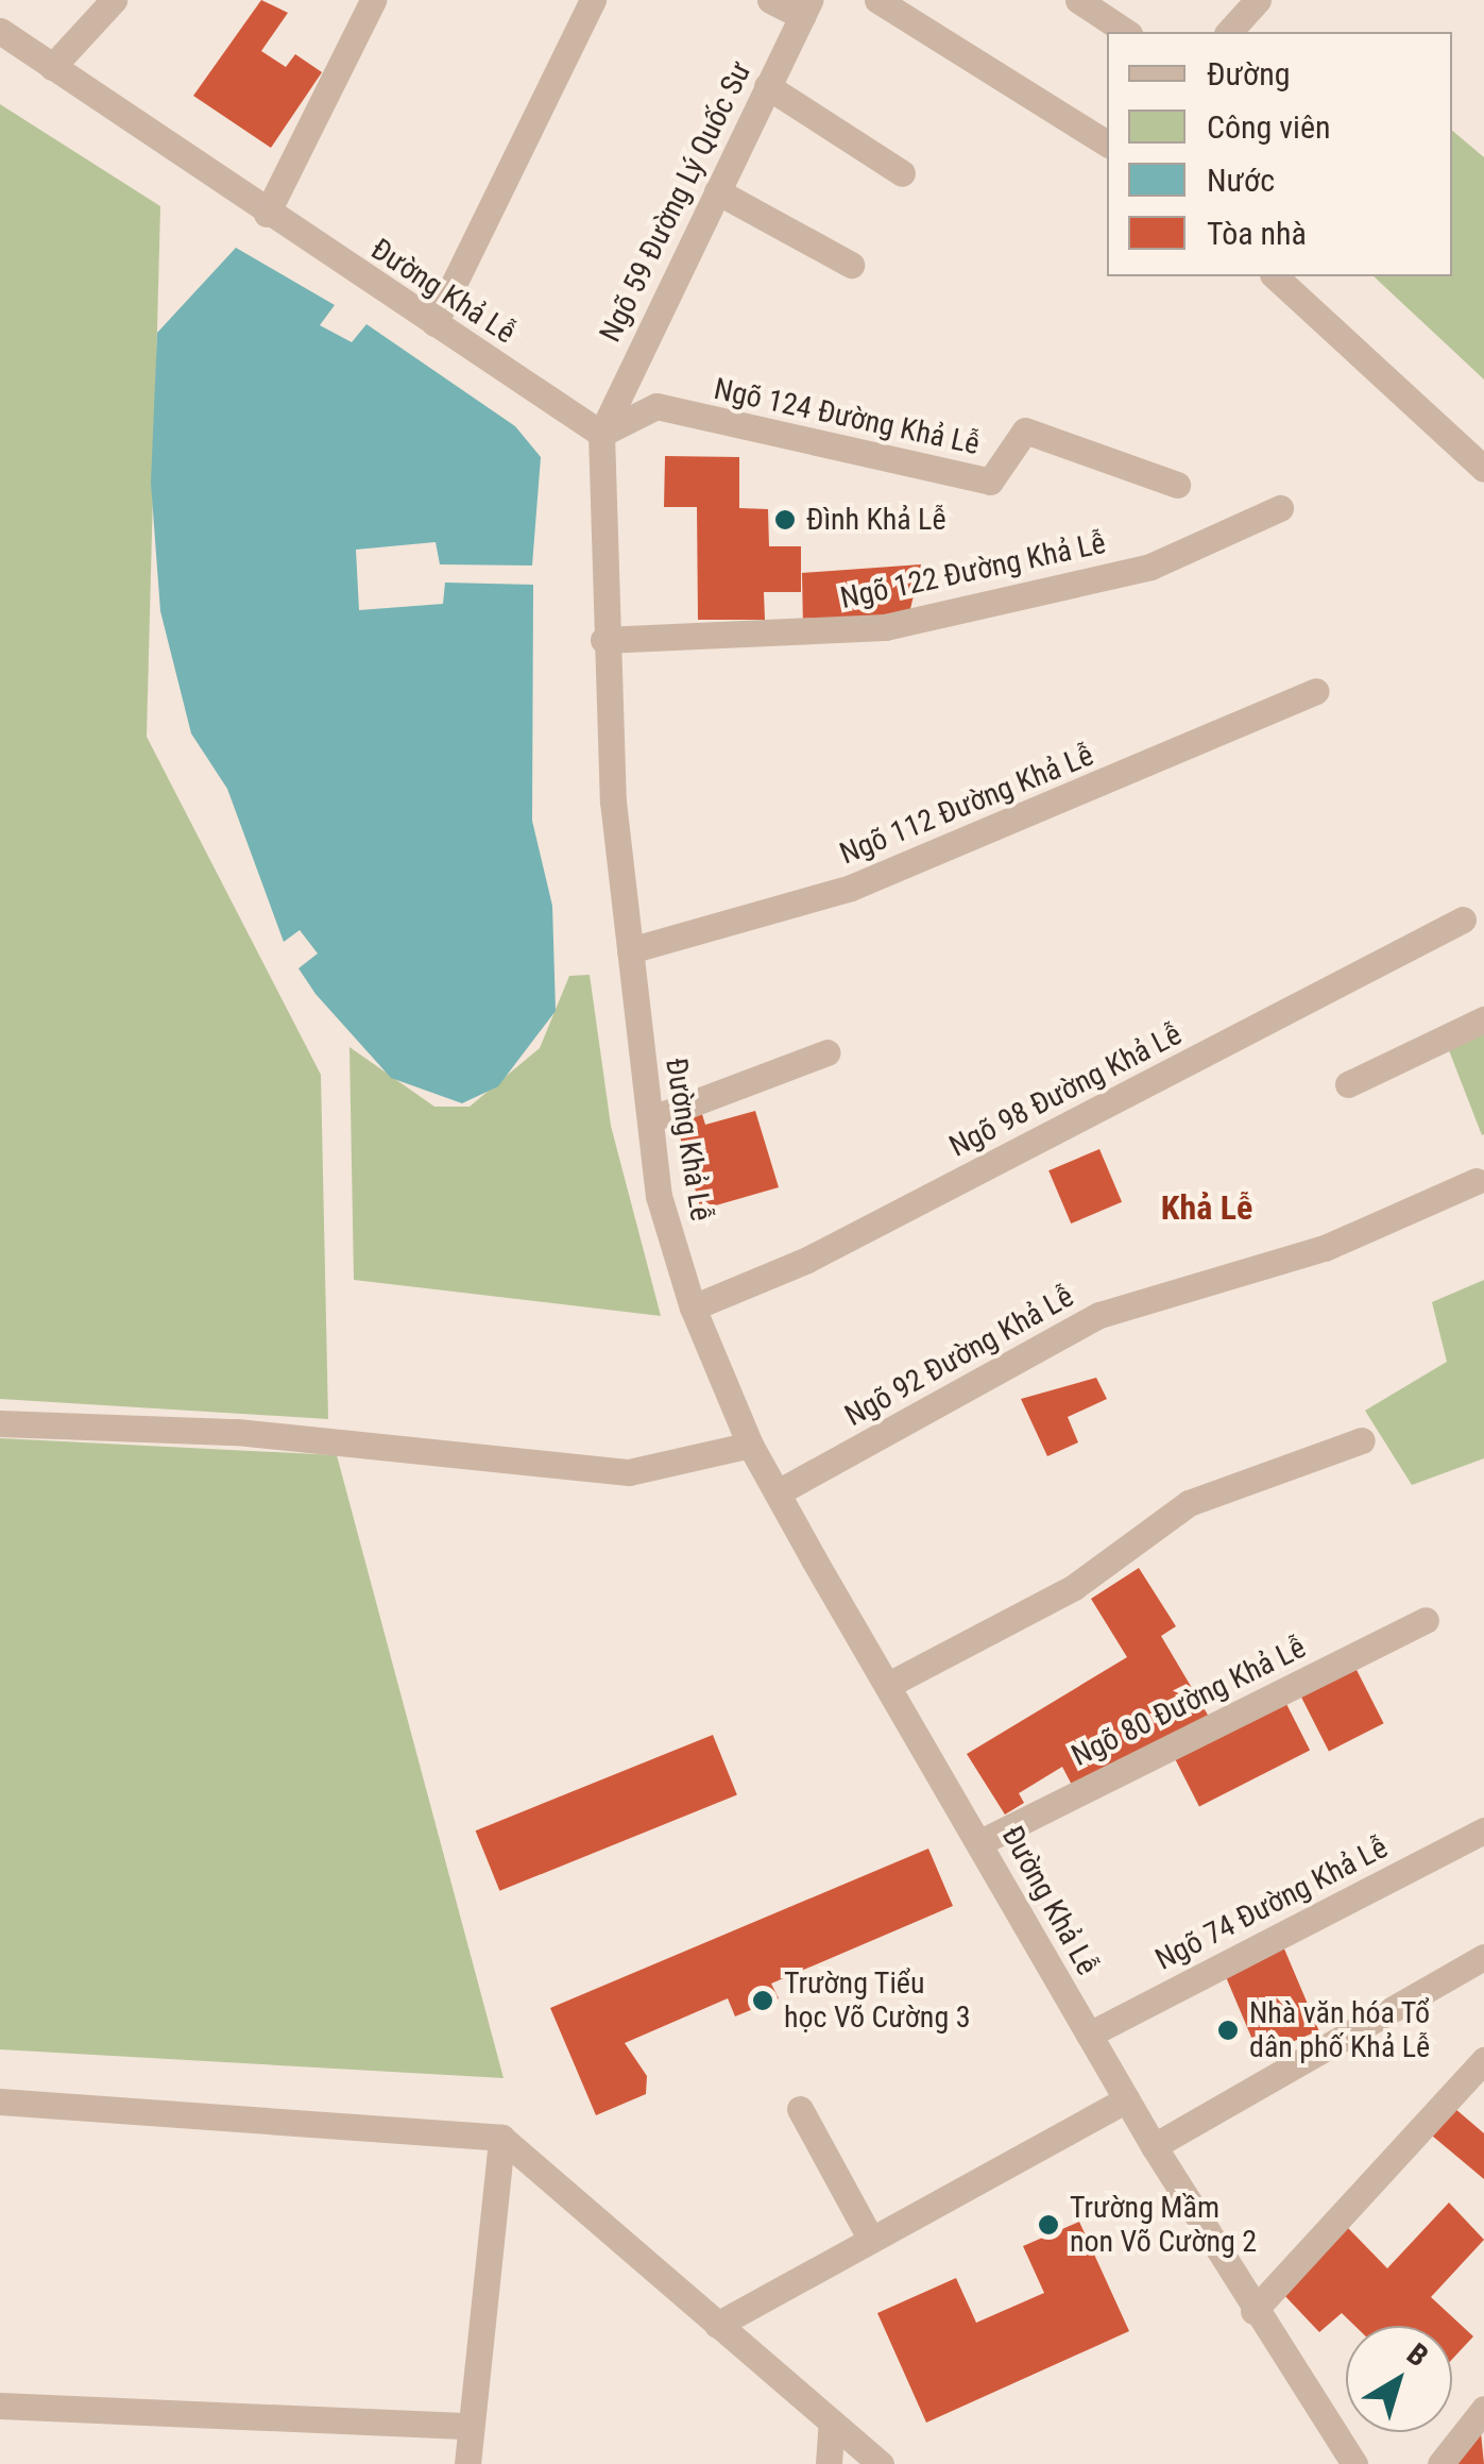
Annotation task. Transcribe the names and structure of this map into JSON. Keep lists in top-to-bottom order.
{
  "streets": {
    "street": [
      "Ngõ 59 Đường Lý Quốc Sư",
      "Đường Khả Lễ",
      "Ngõ 124 Đường Khả Lễ",
      "Ngõ 122 Đường Khả Lễ",
      "Ngõ 112 Đường Khả Lễ",
      "Ngõ 98 Đường Khả Lễ",
      "Ngõ 92 Đường Khả Lễ",
      "Ngõ 80 Đường Khả Lễ",
      "Ngõ 74 Đường Khả Lễ"
    ]
  },
  "crossings": [
    ["Ngõ 59 Đường Lý Quốc Sư", "Đường Khả Lễ"],
    ["Ngõ 59 Đường Lý Quốc Sư", "Ngõ 124 Đường Khả Lễ"],
    ["Đường Khả Lễ", "Ngõ 124 Đường Khả Lễ"],
    ["Đường Khả Lễ", "Ngõ 122 Đường Khả Lễ"],
    ["Đường Khả Lễ", "Ngõ 112 Đường Khả Lễ"],
    ["Đường Khả Lễ", "Ngõ 98 Đường Khả Lễ"],
    ["Đường Khả Lễ", "Ngõ 92 Đường Khả Lễ"],
    ["Đường Khả Lễ", "Ngõ 80 Đường Khả Lễ"],
    ["Đường Khả Lễ", "Ngõ 74 Đường Khả Lễ"]
  ],
  "districts": ["Khả Lễ"],
  "places": [
    "Đình Khả Lễ",
    "Trường Tiểu học Võ Cường 3",
    "Nhà văn hóa Tổ dân phố Khả Lễ",
    "Trường Mầm non Võ Cường 2"
  ],
  "legend": [
    "Đường",
    "Công viên",
    "Nước",
    "Tòa nhà"
  ],
  "north": "top right"
}
